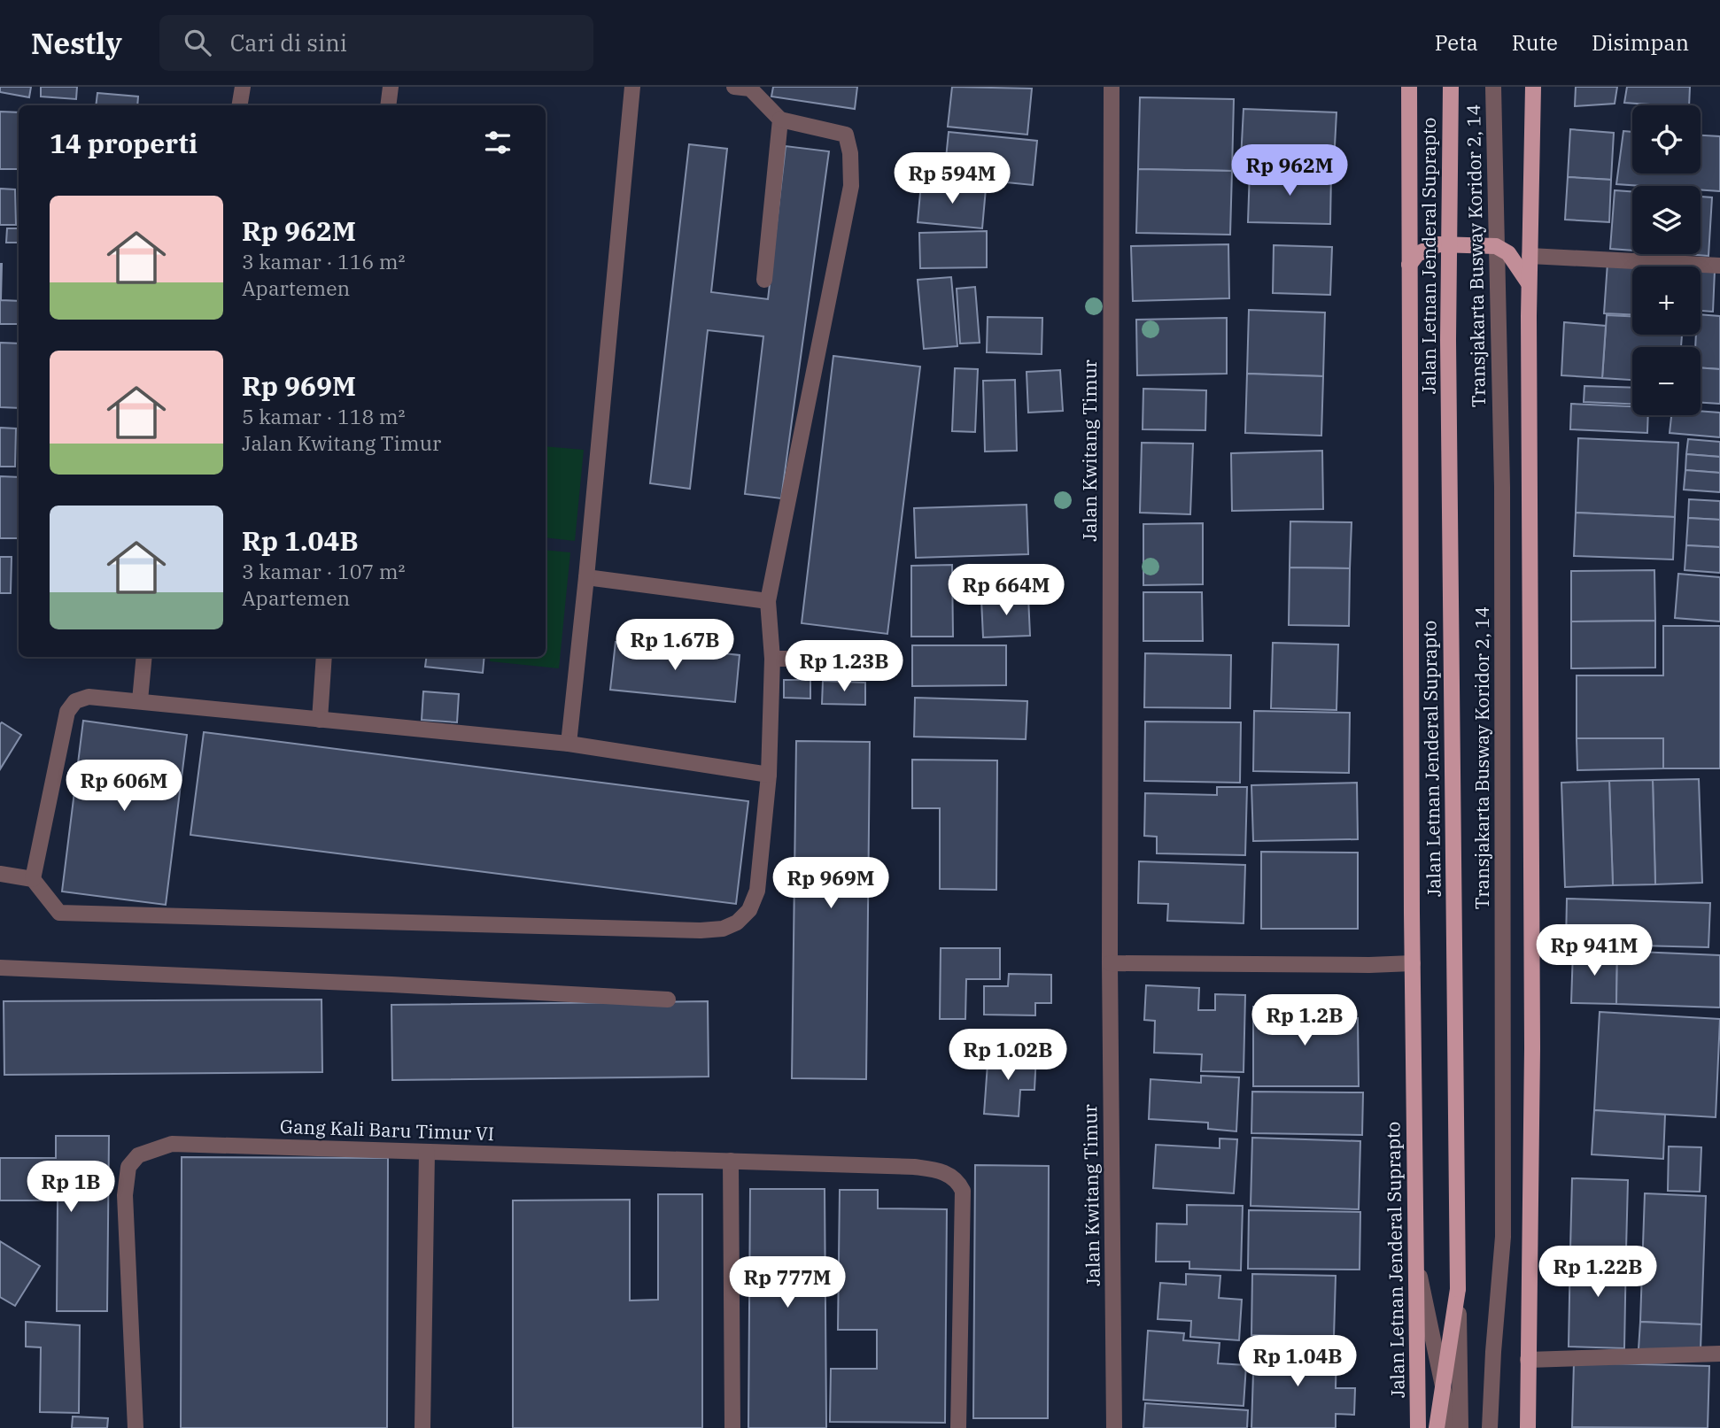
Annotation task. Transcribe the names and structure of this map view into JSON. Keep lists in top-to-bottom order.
{
  "streets": {
    "main road": ["Jalan Letnan Jenderal Suprapto"],
    "street": ["Transjakarta Busway Koridor 2, 14", "Jalan Kwitang Timur", "Gang Kali Baru Timur VI"]
  },
  "page": {
    "header": "Nestly",
    "search": "Cari di sini",
    "nav": ["Peta", "Rute", "Disimpan"],
    "map_buttons": ["+", "−"],
    "heading": "14 properti",
    "price": [
      "Rp 962M",
      "Rp 594M",
      "Rp 664M",
      "Rp 1.67B",
      "Rp 1.23B",
      "Rp 606M",
      "Rp 969M",
      "Rp 941M",
      "Rp 1.2B",
      "Rp 1.02B",
      "Rp 1B",
      "Rp 1.22B",
      "Rp 777M",
      "Rp 1.04B"
    ],
    "list": [
      {
        "name": "Rp 962M",
        "note": "3 kamar · 116 m² · Apartemen"
      },
      {
        "name": "Rp 969M",
        "note": "5 kamar · 118 m² · Jalan Kwitang Timur"
      },
      {
        "name": "Rp 1.04B",
        "note": "3 kamar · 107 m² · Apartemen"
      }
    ]
  }
}
